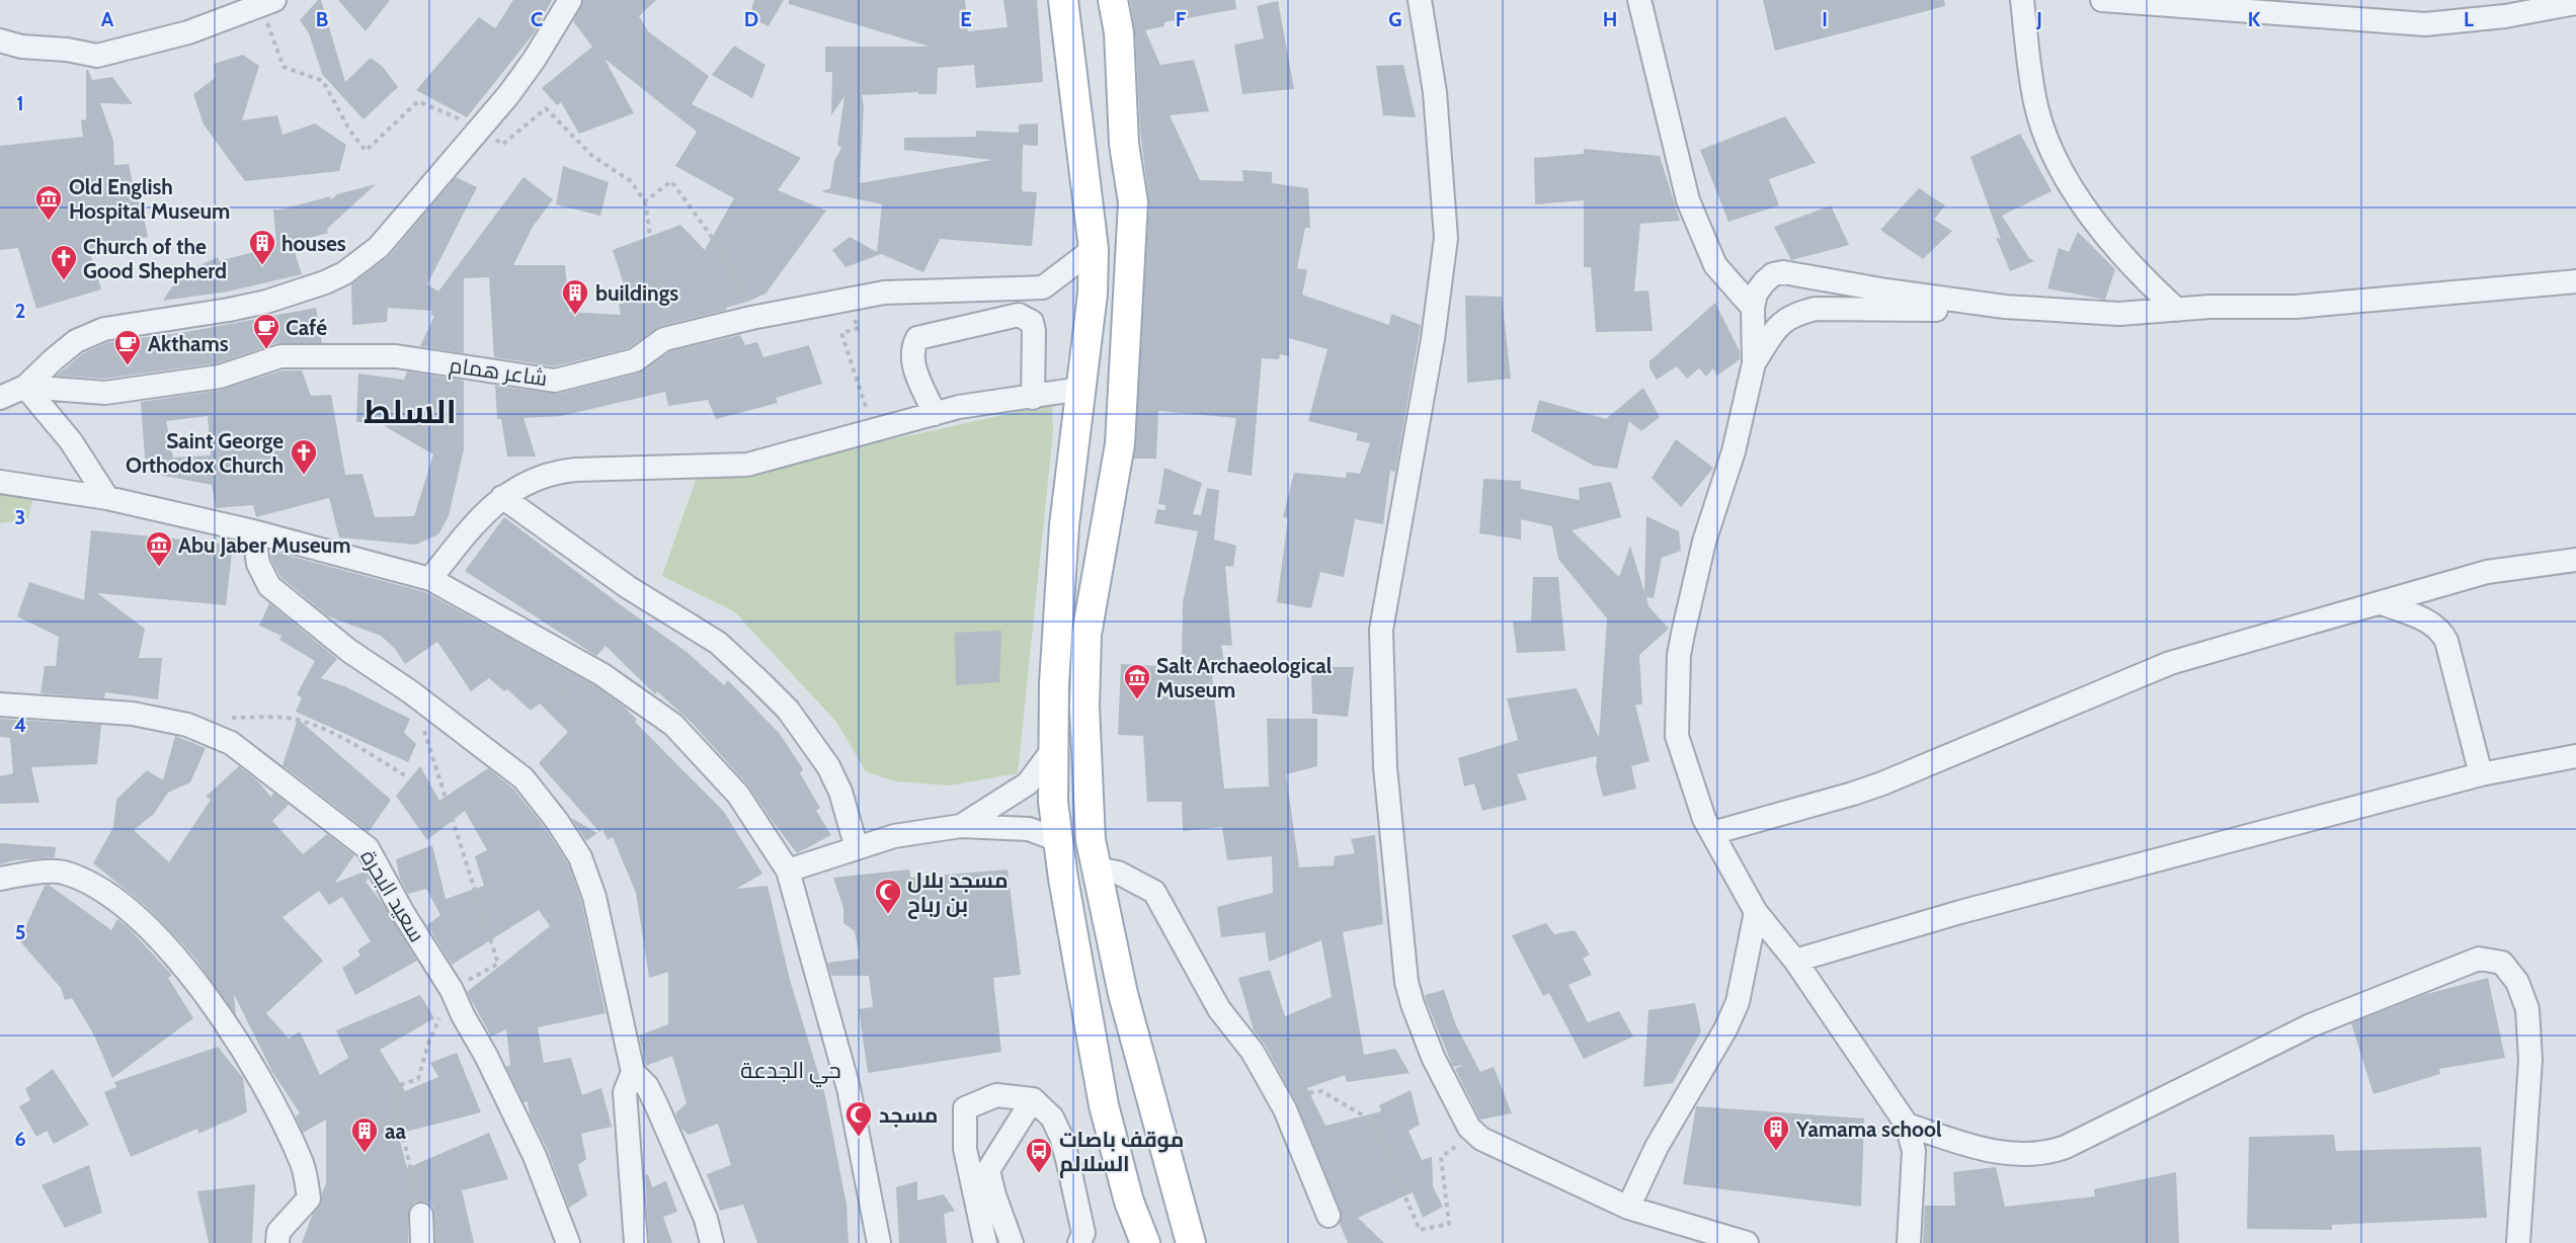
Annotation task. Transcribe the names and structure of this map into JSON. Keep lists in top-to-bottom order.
{
  "streets": {
    "street": ["شاعر همام", "سعيد البحرة"]
  },
  "districts": ["السلط", "حي الجدعة"],
  "places": {
    "museum": ["Old English Hospital Museum", "Abu Jaber Museum", "Salt Archaeological Museum"],
    "building": [
      "houses",
      "buildings",
      "Yamama school",
      "aa"
    ],
    "church": ["Church of the Good Shepherd", "Saint George Orthodox Church"],
    "cafe": ["Café", "Akthams"],
    "mosque": ["مسجد بلال بن رباح", "مسجد"],
    "bus stop": ["موقف باصات السلالم"]
  },
  "grid": {
    "columns": [
      "A",
      "B",
      "C",
      "D",
      "E",
      "F",
      "G",
      "H",
      "I",
      "J",
      "K",
      "L"
    ],
    "rows": [
      "1",
      "2",
      "3",
      "4",
      "5",
      "6"
    ]
  }
}
